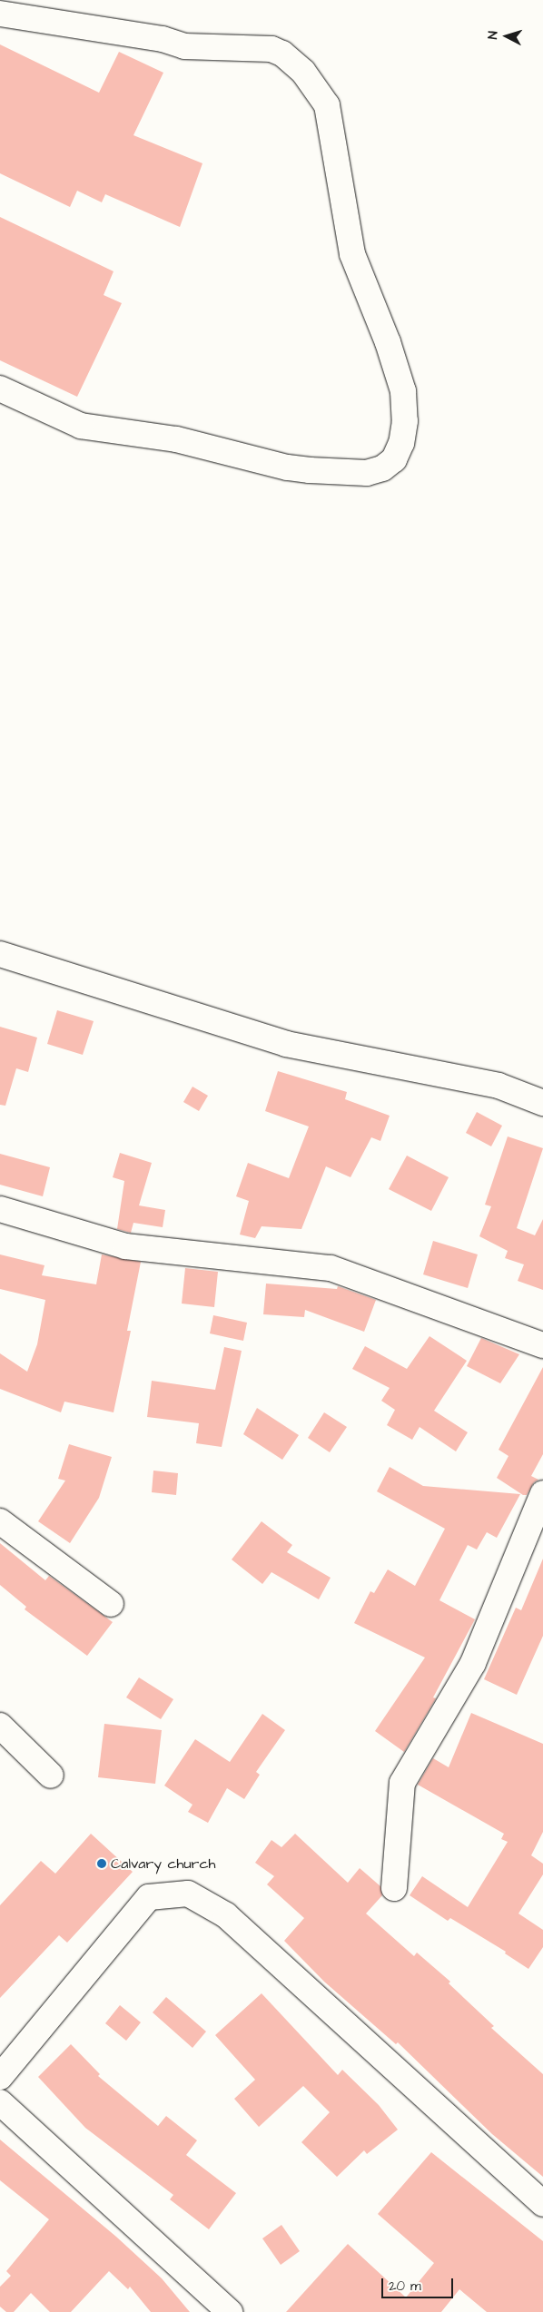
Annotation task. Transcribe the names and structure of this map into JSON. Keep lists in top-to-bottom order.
{
  "places": ["Calvary church"],
  "scale_bar": "20 m",
  "north": "left"
}
